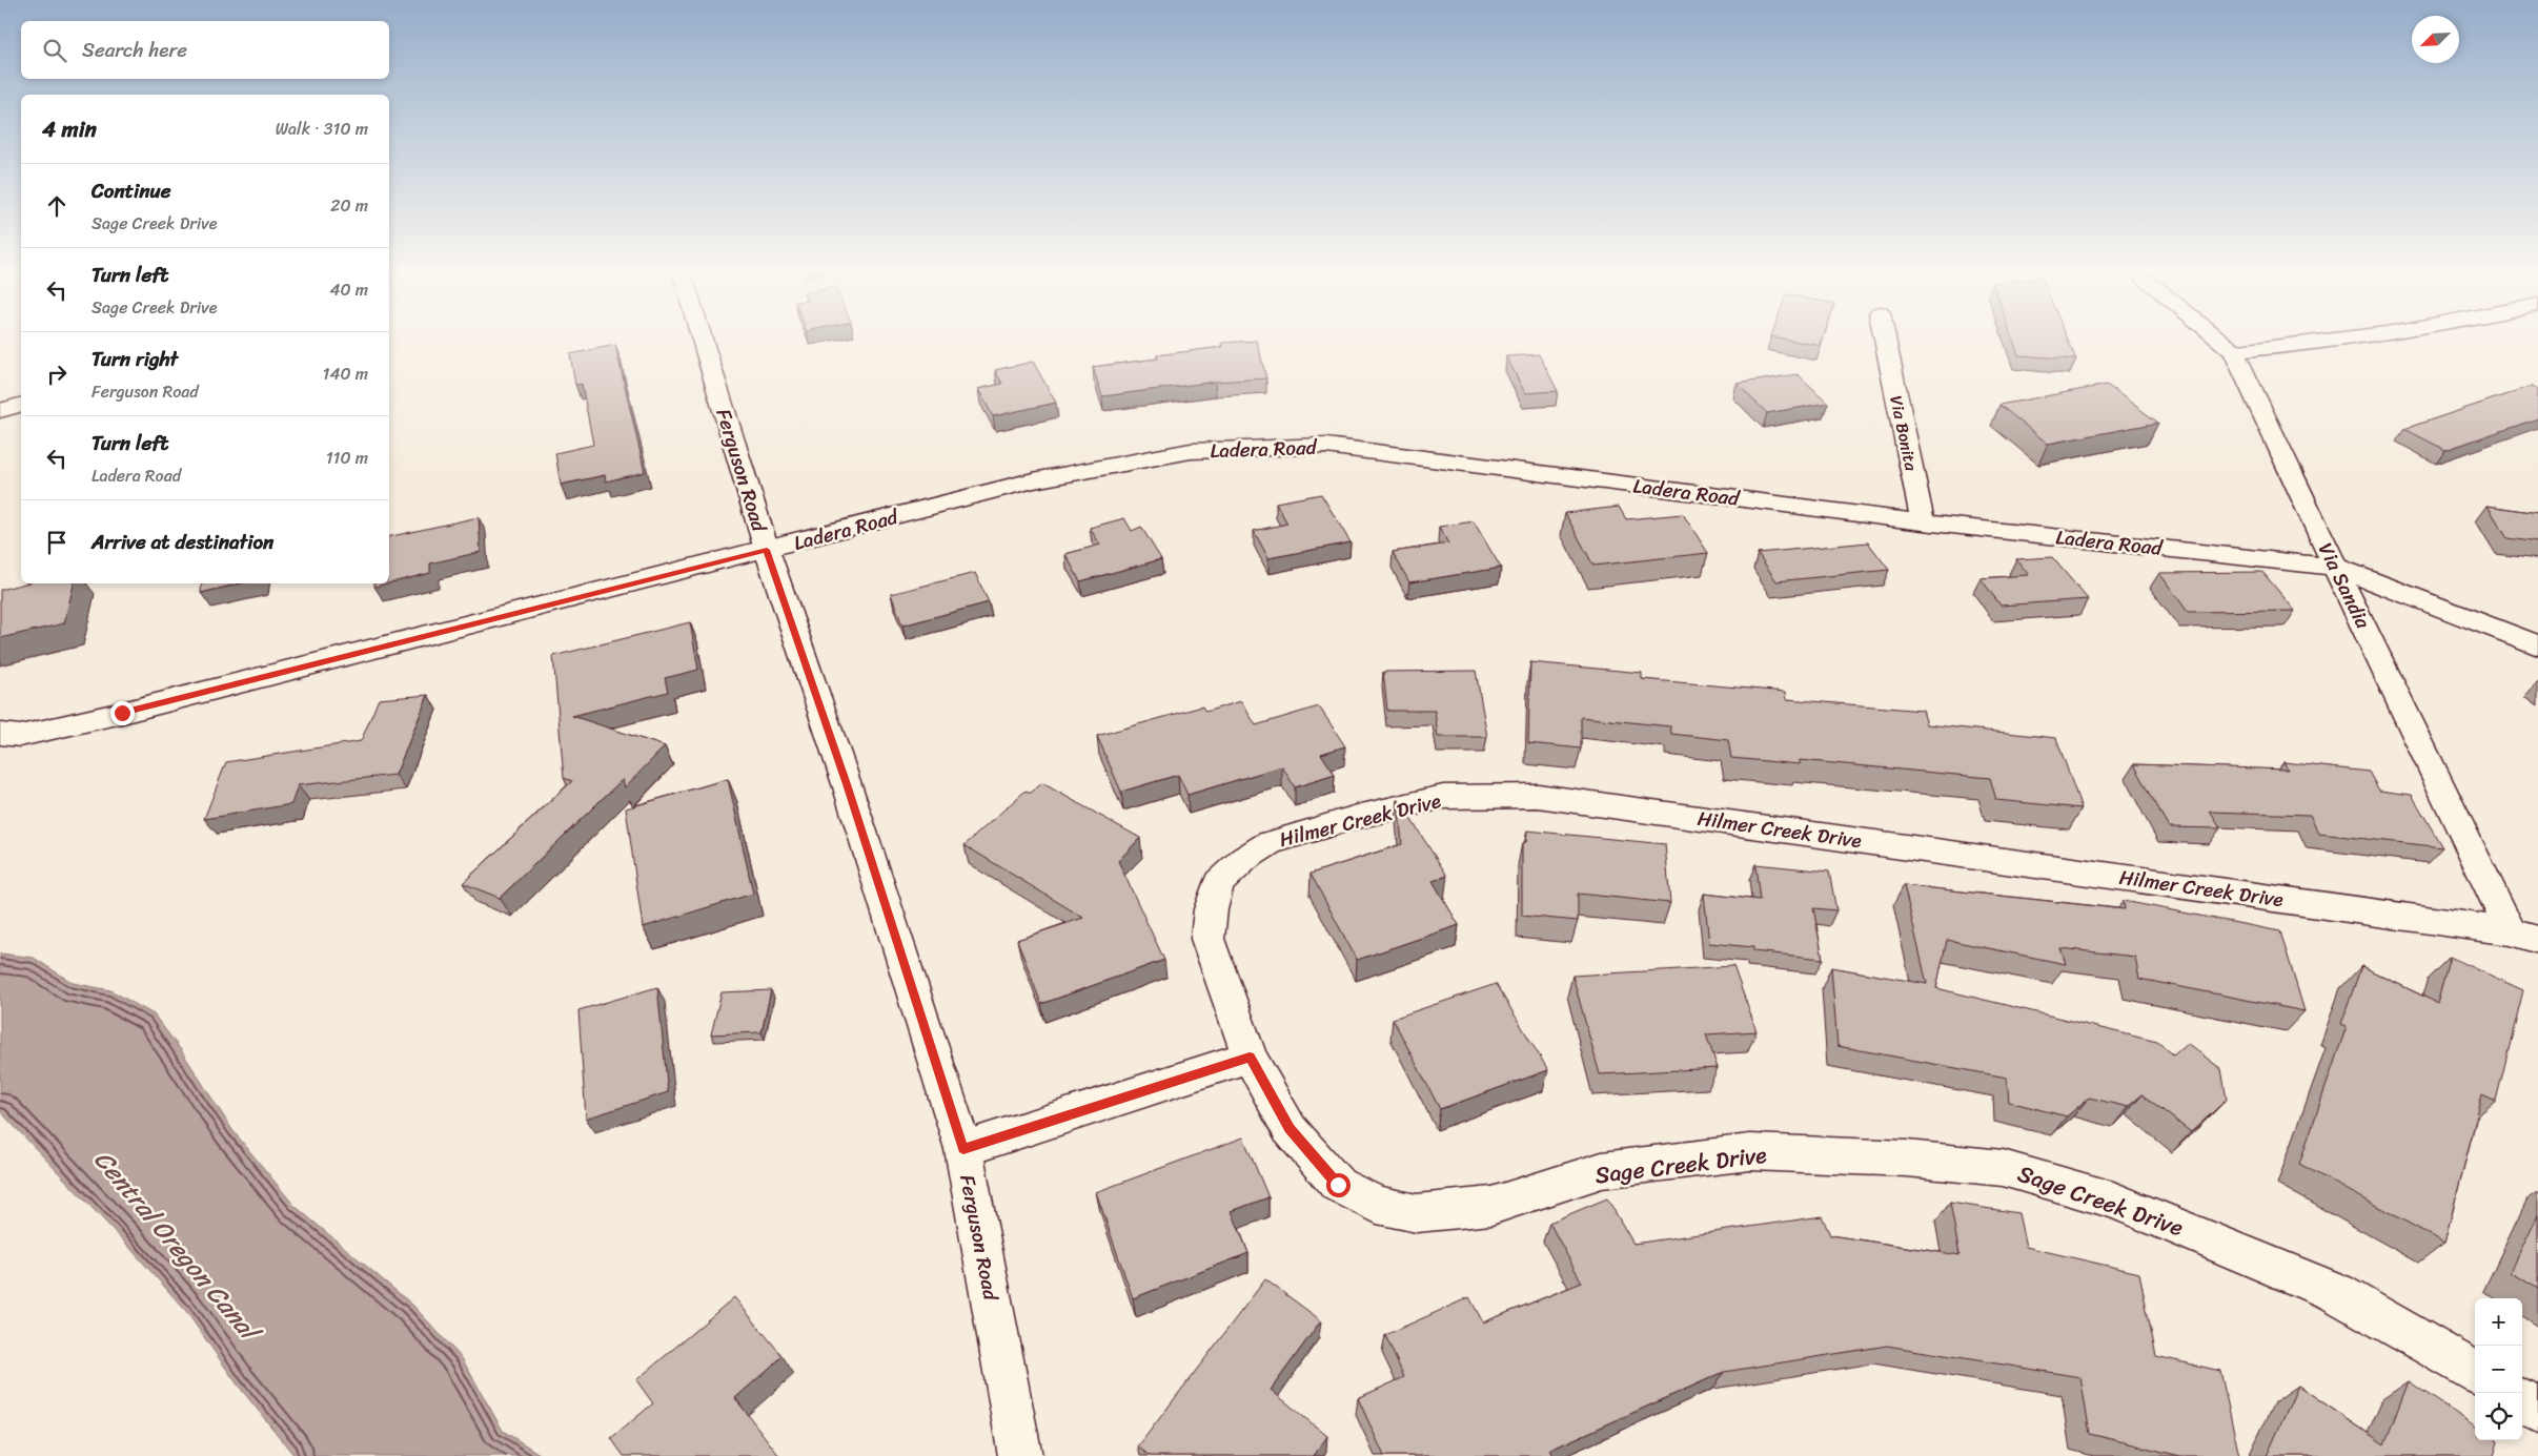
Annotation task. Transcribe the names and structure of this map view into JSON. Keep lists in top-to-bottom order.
{
  "streets": {
    "street": [
      "Via Bonita",
      "Ladera Road",
      "Ferguson Road",
      "Via Sandia",
      "Hilmer Creek Drive",
      "Sage Creek Drive"
    ]
  },
  "crossings": [
    ["Via Bonita", "Ladera Road"],
    ["Ladera Road", "Ferguson Road"],
    ["Ladera Road", "Via Sandia"],
    ["Via Sandia", "Hilmer Creek Drive"],
    ["Hilmer Creek Drive", "Sage Creek Drive"]
  ],
  "water": ["Central Oregon Canal"],
  "north": "bottom left",
  "page": {
    "search": "Search here",
    "heading": ["4 min", "Walk · 310 m"],
    "list": [
      ["Continue", "Sage Creek Drive", "20 m"],
      ["Turn left", "Sage Creek Drive", "40 m"],
      ["Turn right", "Ferguson Road", "140 m"],
      ["Turn left", "Ladera Road", "110 m"],
      "Arrive at destination"
    ],
    "map_buttons": ["+", "−"]
  }
}
